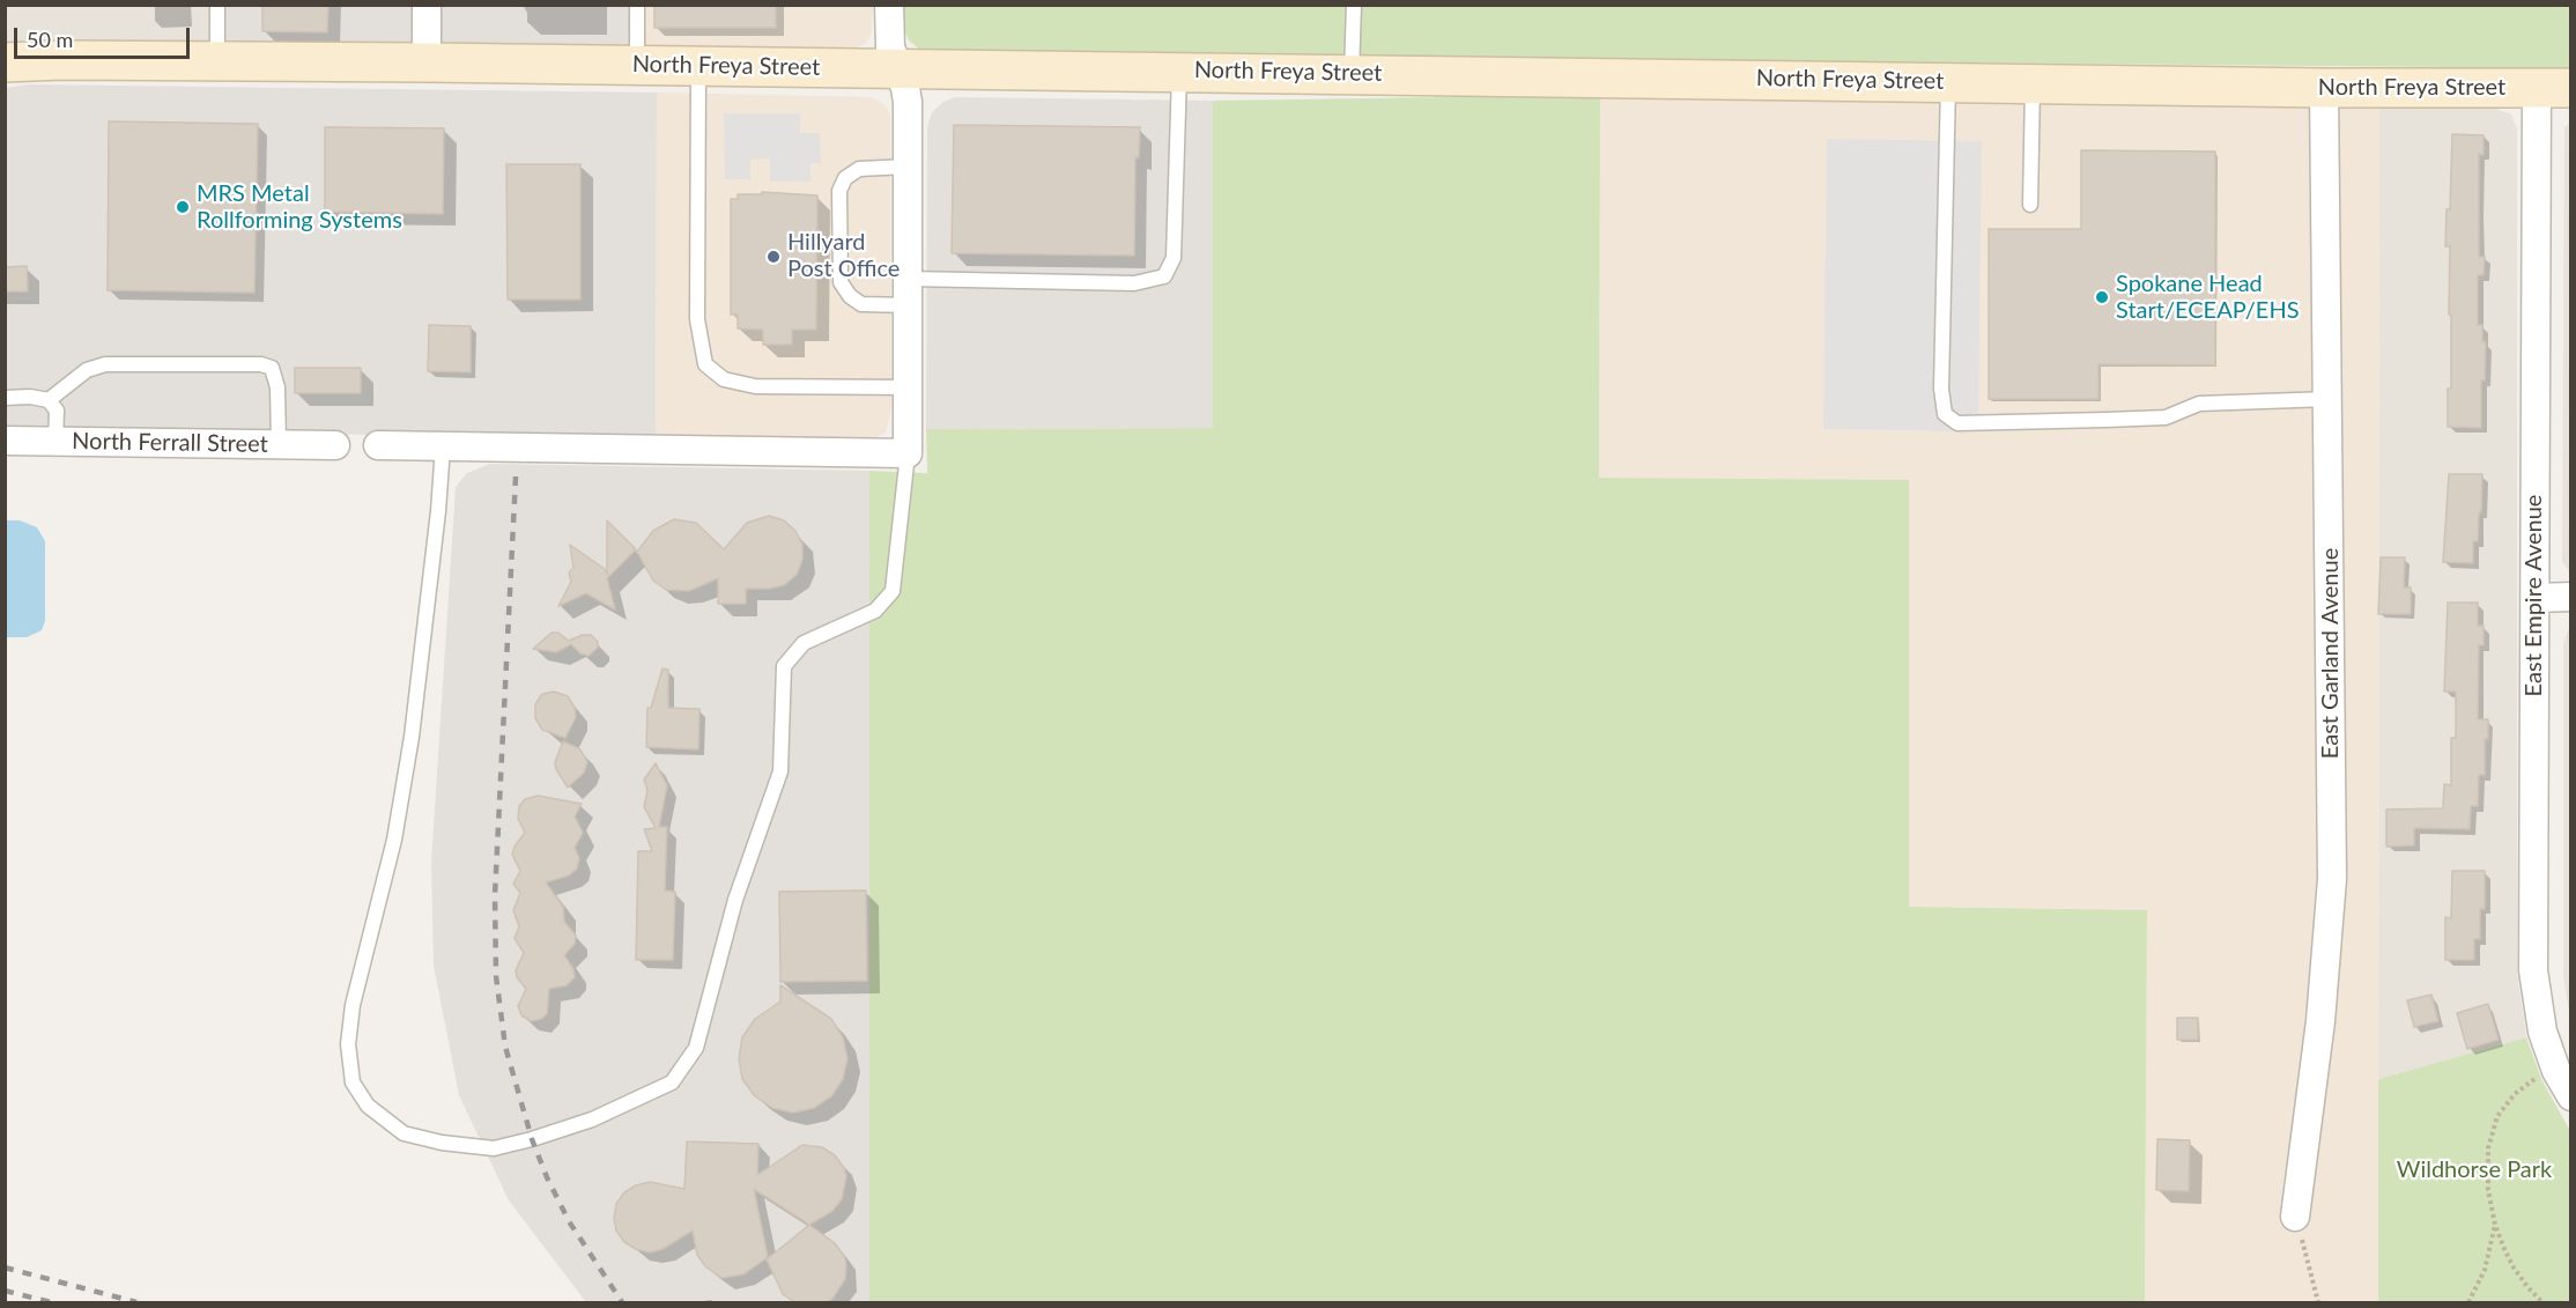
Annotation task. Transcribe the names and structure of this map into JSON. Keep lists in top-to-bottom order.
{
  "streets": {
    "street": [
      "North Freya Street",
      "North Ferrall Street",
      "East Empire Avenue",
      "East Garland Avenue"
    ]
  },
  "crossings": [
    ["North Freya Street", "East Empire Avenue"],
    ["North Freya Street", "East Garland Avenue"]
  ],
  "parks": ["Wildhorse Park"],
  "places": ["MRS Metal Rollforming Systems", "Hillyard Post Office", "Spokane Head Start/ECEAP/EHS"],
  "scale_bar": "50 m"
}
